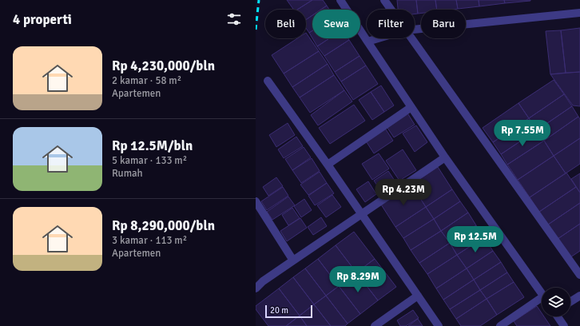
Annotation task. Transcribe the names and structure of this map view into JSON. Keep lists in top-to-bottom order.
{
  "scale_bar": "20 m",
  "page": {
    "heading": "4 properti",
    "chip": [
      "Beli",
      "Sewa",
      "Filter",
      "Baru"
    ],
    "list": [
      {
        "name": "Rp 4,230,000/bln",
        "note": "2 kamar · 58 m² · Apartemen"
      },
      {
        "name": "Rp 12.5M/bln",
        "note": "5 kamar · 133 m² · Rumah"
      },
      {
        "name": "Rp 8,290,000/bln",
        "note": "3 kamar · 113 m² · Apartemen"
      }
    ],
    "price": [
      "Rp 7.55M",
      "Rp 4.23M",
      "Rp 12.5M",
      "Rp 8.29M"
    ],
    "scale": "20 m"
  }
}
